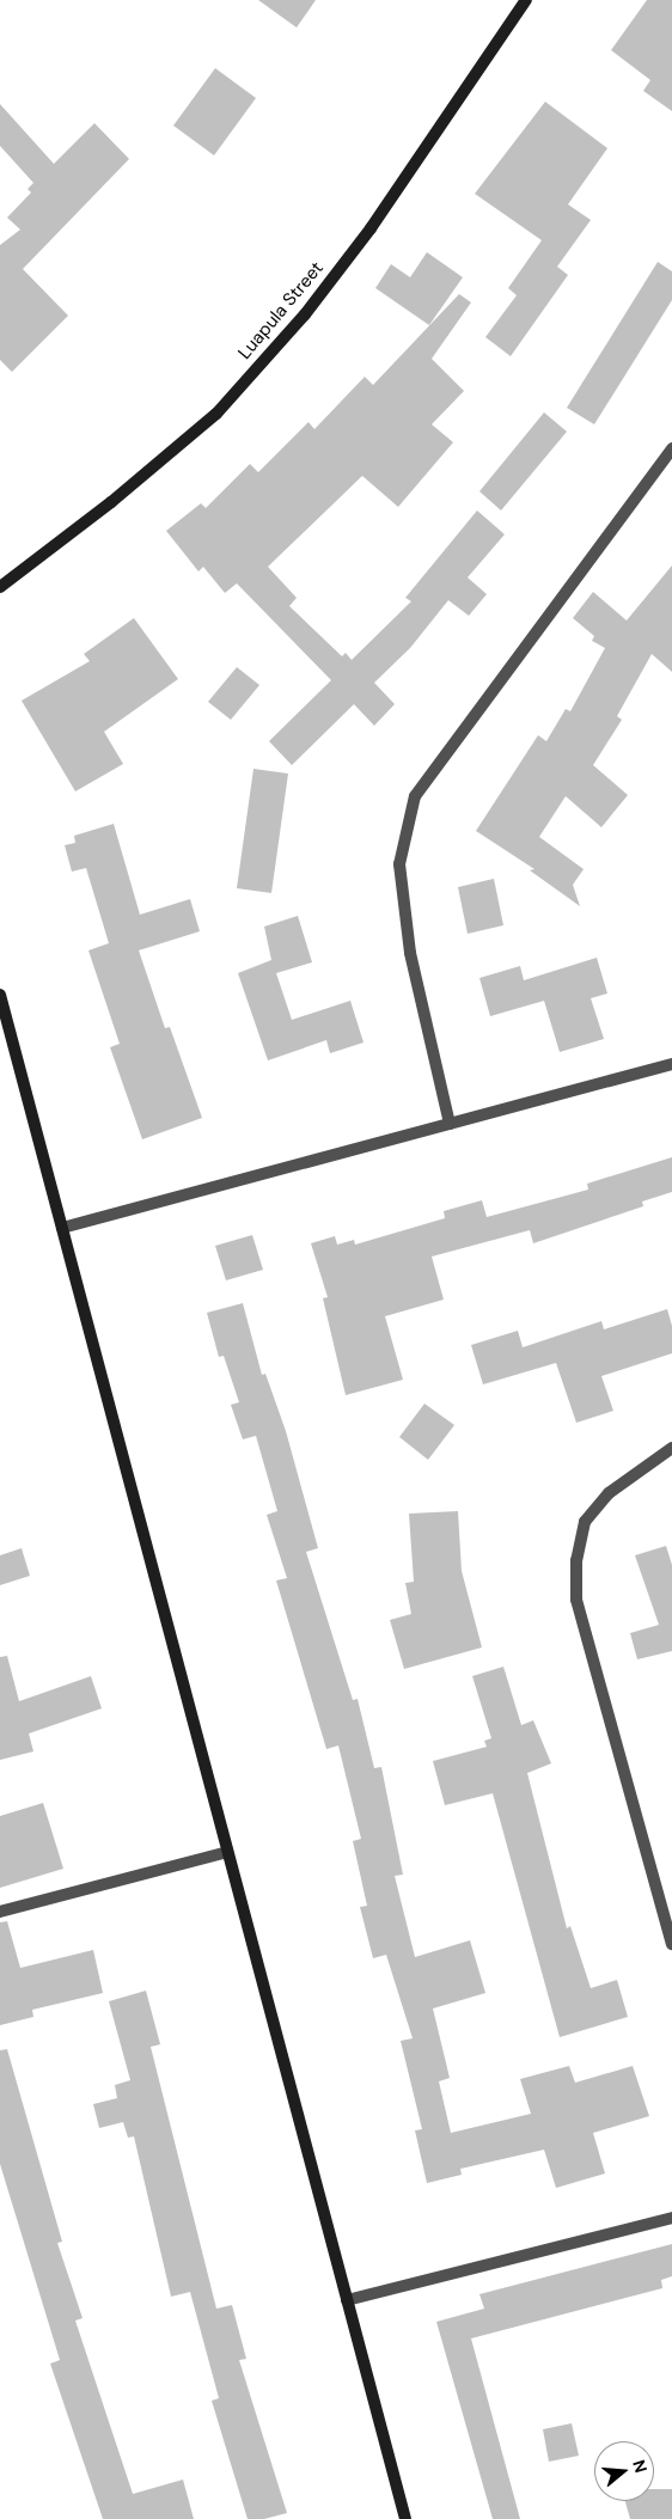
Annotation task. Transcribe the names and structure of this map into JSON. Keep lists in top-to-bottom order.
{
  "streets": {
    "street": ["Luapula Street"]
  },
  "north": "right"
}
